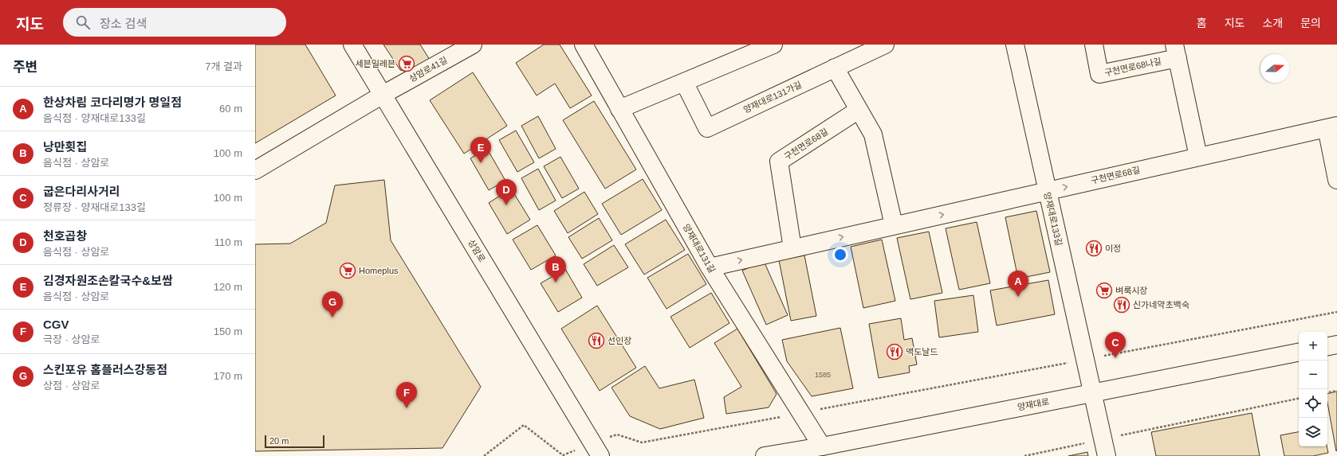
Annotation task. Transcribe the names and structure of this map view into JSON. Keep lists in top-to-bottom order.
{
  "streets": {
    "street": [
      "구천면로68나길",
      "상암로41길",
      "양재대로131가길",
      "구천면로68길",
      "양재대로133길",
      "양재대로131길",
      "상암로",
      "양재대로"
    ]
  },
  "crossings": [
    ["구천면로68나길", "구천면로68길"],
    ["상암로41길", "상암로"],
    ["구천면로68길", "양재대로133길"],
    ["구천면로68길", "양재대로131길"],
    ["양재대로133길", "양재대로"],
    ["양재대로131길", "양재대로"]
  ],
  "one_way": ["구천면로68길"],
  "places": {
    "supermarket": ["세븐일레븐", "Homeplus", "벼룩시장"],
    "restaurant": [
      "이정",
      "신가네약초백숙",
      "선인장",
      "맥도날드"
    ]
  },
  "house_numbers": ["1585"],
  "scale_bar": "20 m",
  "north": "right",
  "page": {
    "header": "지도",
    "search": "장소 검색",
    "nav": [
      "홈",
      "지도",
      "소개",
      "문의"
    ],
    "heading": ["주변", "7개 결과"],
    "list": [
      {
        "mark": "A",
        "name": "한상차림 코다리명가 명일점",
        "note": "음식점 · 양재대로133길",
        "value": "60 m"
      },
      {
        "mark": "B",
        "name": "낭만횟집",
        "note": "음식점 · 상암로",
        "value": "100 m"
      },
      {
        "mark": "C",
        "name": "굽은다리사거리",
        "note": "정류장 · 양재대로133길",
        "value": "100 m"
      },
      {
        "mark": "D",
        "name": "천호곱창",
        "note": "음식점 · 상암로",
        "value": "110 m"
      },
      {
        "mark": "E",
        "name": "김경자원조손칼국수&보쌈",
        "note": "음식점 · 상암로",
        "value": "120 m"
      },
      {
        "mark": "F",
        "name": "CGV",
        "note": "극장 · 상암로",
        "value": "150 m"
      },
      {
        "mark": "G",
        "name": "스킨포유 홈플러스강동점",
        "note": "상점 · 상암로",
        "value": "170 m"
      }
    ],
    "pins": [
      "E",
      "D",
      "B",
      "A",
      "G",
      "C",
      "F"
    ],
    "map_buttons": ["+", "−"],
    "scale": "20 m"
  }
}
